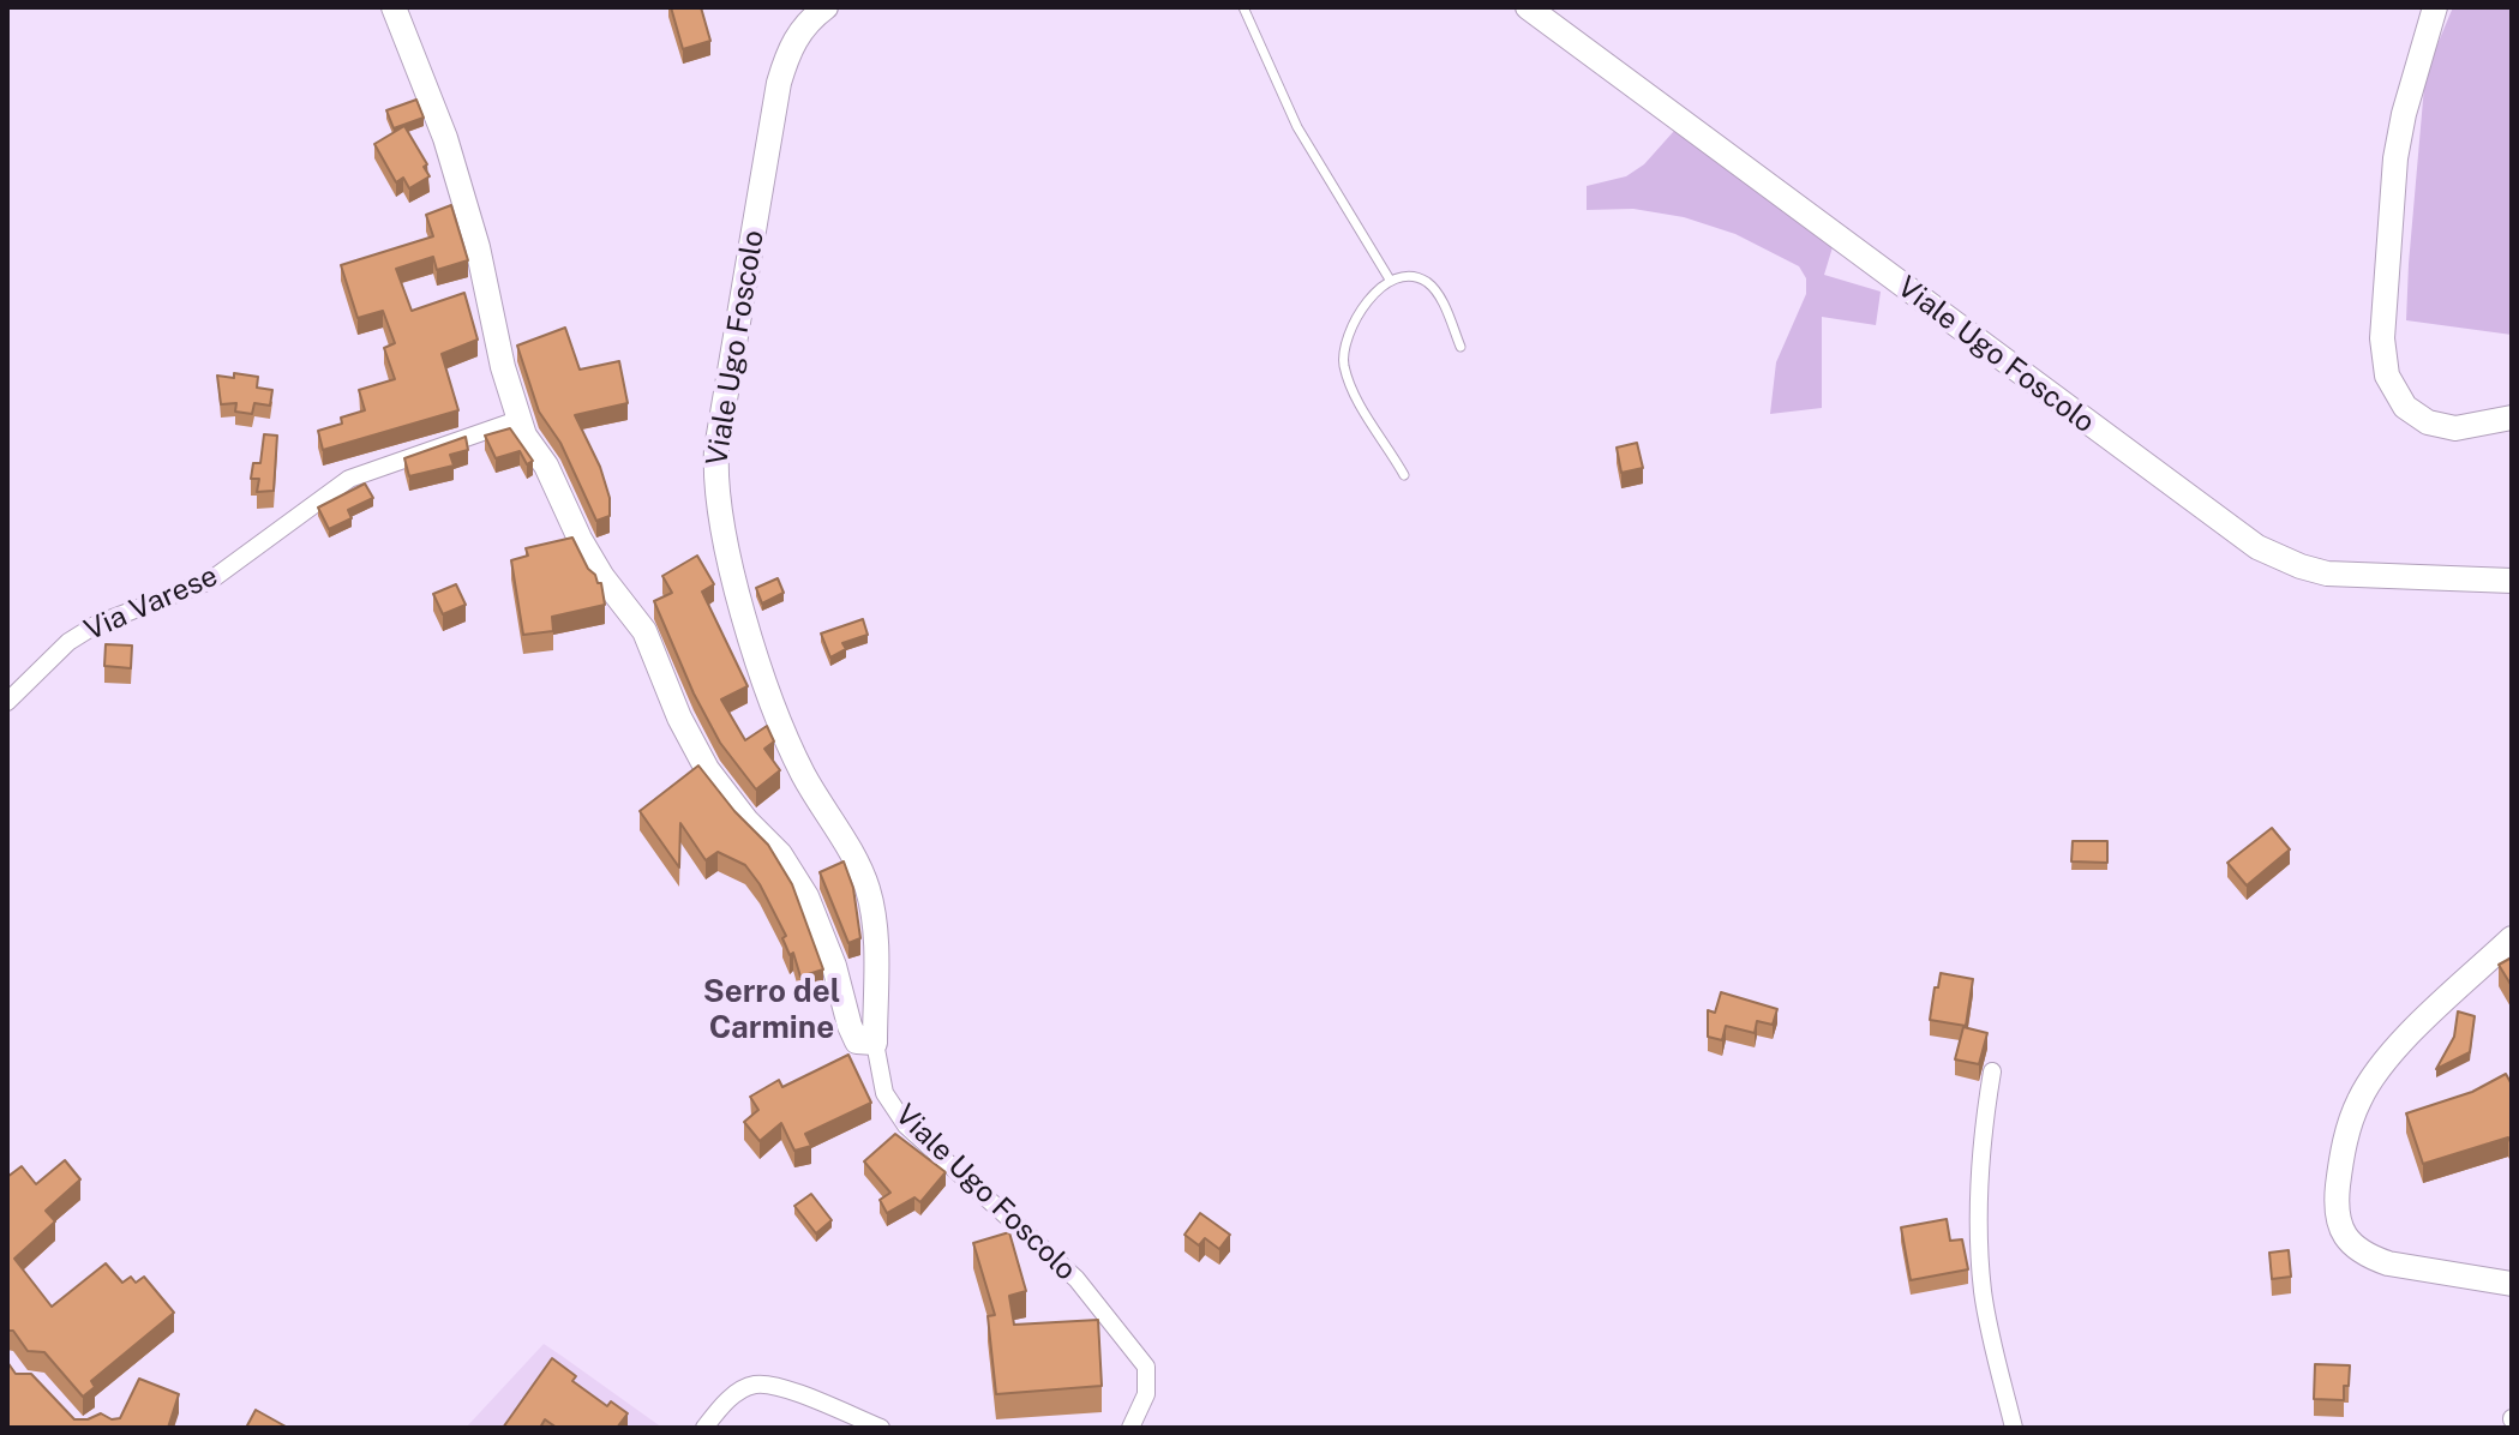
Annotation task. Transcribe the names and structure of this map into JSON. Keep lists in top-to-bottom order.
{
  "streets": {
    "street": ["Viale Ugo Foscolo", "Via Varese"]
  },
  "districts": ["Serro del Carmine"]
}
